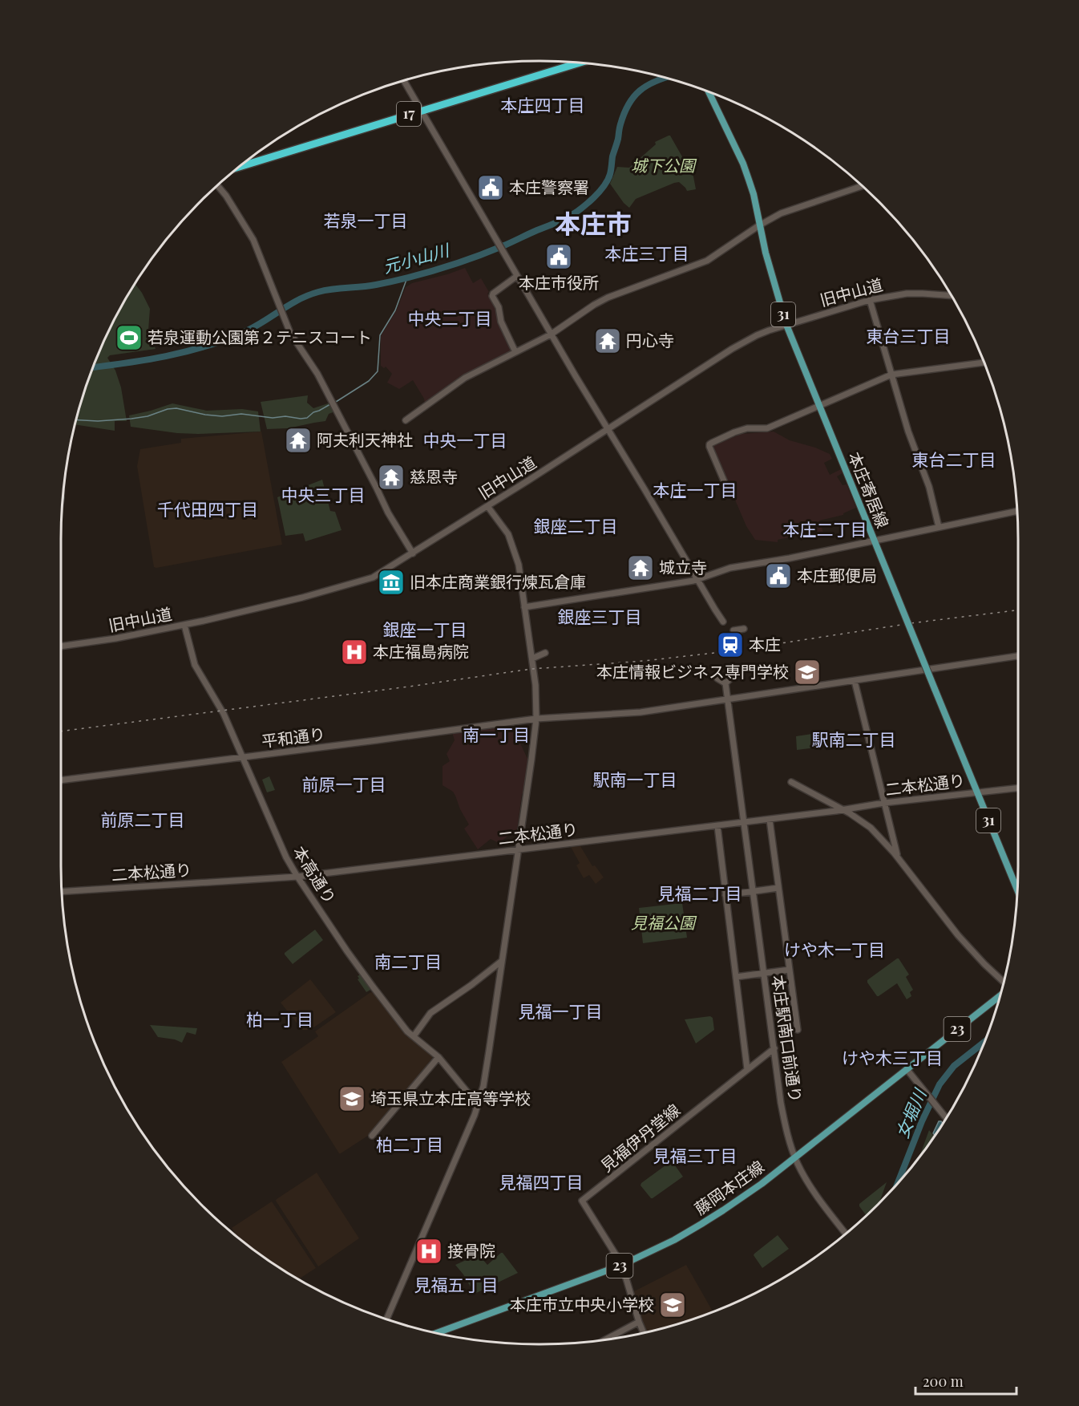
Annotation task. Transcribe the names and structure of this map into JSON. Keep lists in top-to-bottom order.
{
  "streets": {
    "highway": ["17"],
    "main road": [
      "31",
      "本庄寄居線",
      "23",
      "藤岡本庄線"
    ],
    "street": [
      "旧中山道",
      "平和通り",
      "二本松通り",
      "本高通り",
      "本庄駅南口前通り",
      "見福伊丹堂線"
    ]
  },
  "crossings": [
    ["旧中山道", "本庄寄居線"],
    ["旧中山道", "本高通り"],
    ["本庄寄居線", "二本松通り"],
    ["平和通り", "本高通り"],
    ["平和通り", "本庄駅南口前通り"],
    ["二本松通り", "本高通り"],
    ["二本松通り", "本庄駅南口前通り"],
    ["本庄駅南口前通り", "見福伊丹堂線"],
    ["本庄駅南口前通り", "藤岡本庄線"],
    ["見福伊丹堂線", "藤岡本庄線"]
  ],
  "districts": [
    "本庄四丁目",
    "若泉一丁目",
    "本庄市",
    "本庄三丁目",
    "中央二丁目",
    "東台三丁目",
    "中央一丁目",
    "東台二丁目",
    "本庄一丁目",
    "中央三丁目",
    "千代田四丁目",
    "銀座二丁目",
    "本庄二丁目",
    "銀座三丁目",
    "銀座一丁目",
    "南一丁目",
    "駅南二丁目",
    "駅南一丁目",
    "前原一丁目",
    "前原二丁目",
    "見福二丁目",
    "けや木一丁目",
    "南二丁目",
    "見福一丁目",
    "柏一丁目",
    "けや木三丁目",
    "柏二丁目",
    "見福三丁目",
    "見福四丁目",
    "見福五丁目"
  ],
  "water": ["元小山川", "女堀川"],
  "parks": ["城下公園", "見福公園"],
  "places": {
    "public building": ["本庄警察署", "本庄市役所", "本庄郵便局"],
    "sports": ["若泉運動公園第２テニスコート"],
    "temple": [
      "円心寺",
      "阿夫利天神社",
      "慈恩寺",
      "城立寺"
    ],
    "museum": ["旧本庄商業銀行煉瓦倉庫"],
    "station": ["本庄"],
    "hospital": ["本庄福島病院", "接骨院"],
    "school or university": ["本庄情報ビジネス専門学校", "埼玉県立本庄高等学校", "本庄市立中央小学校"]
  },
  "scale_bar": "200 m"
}
